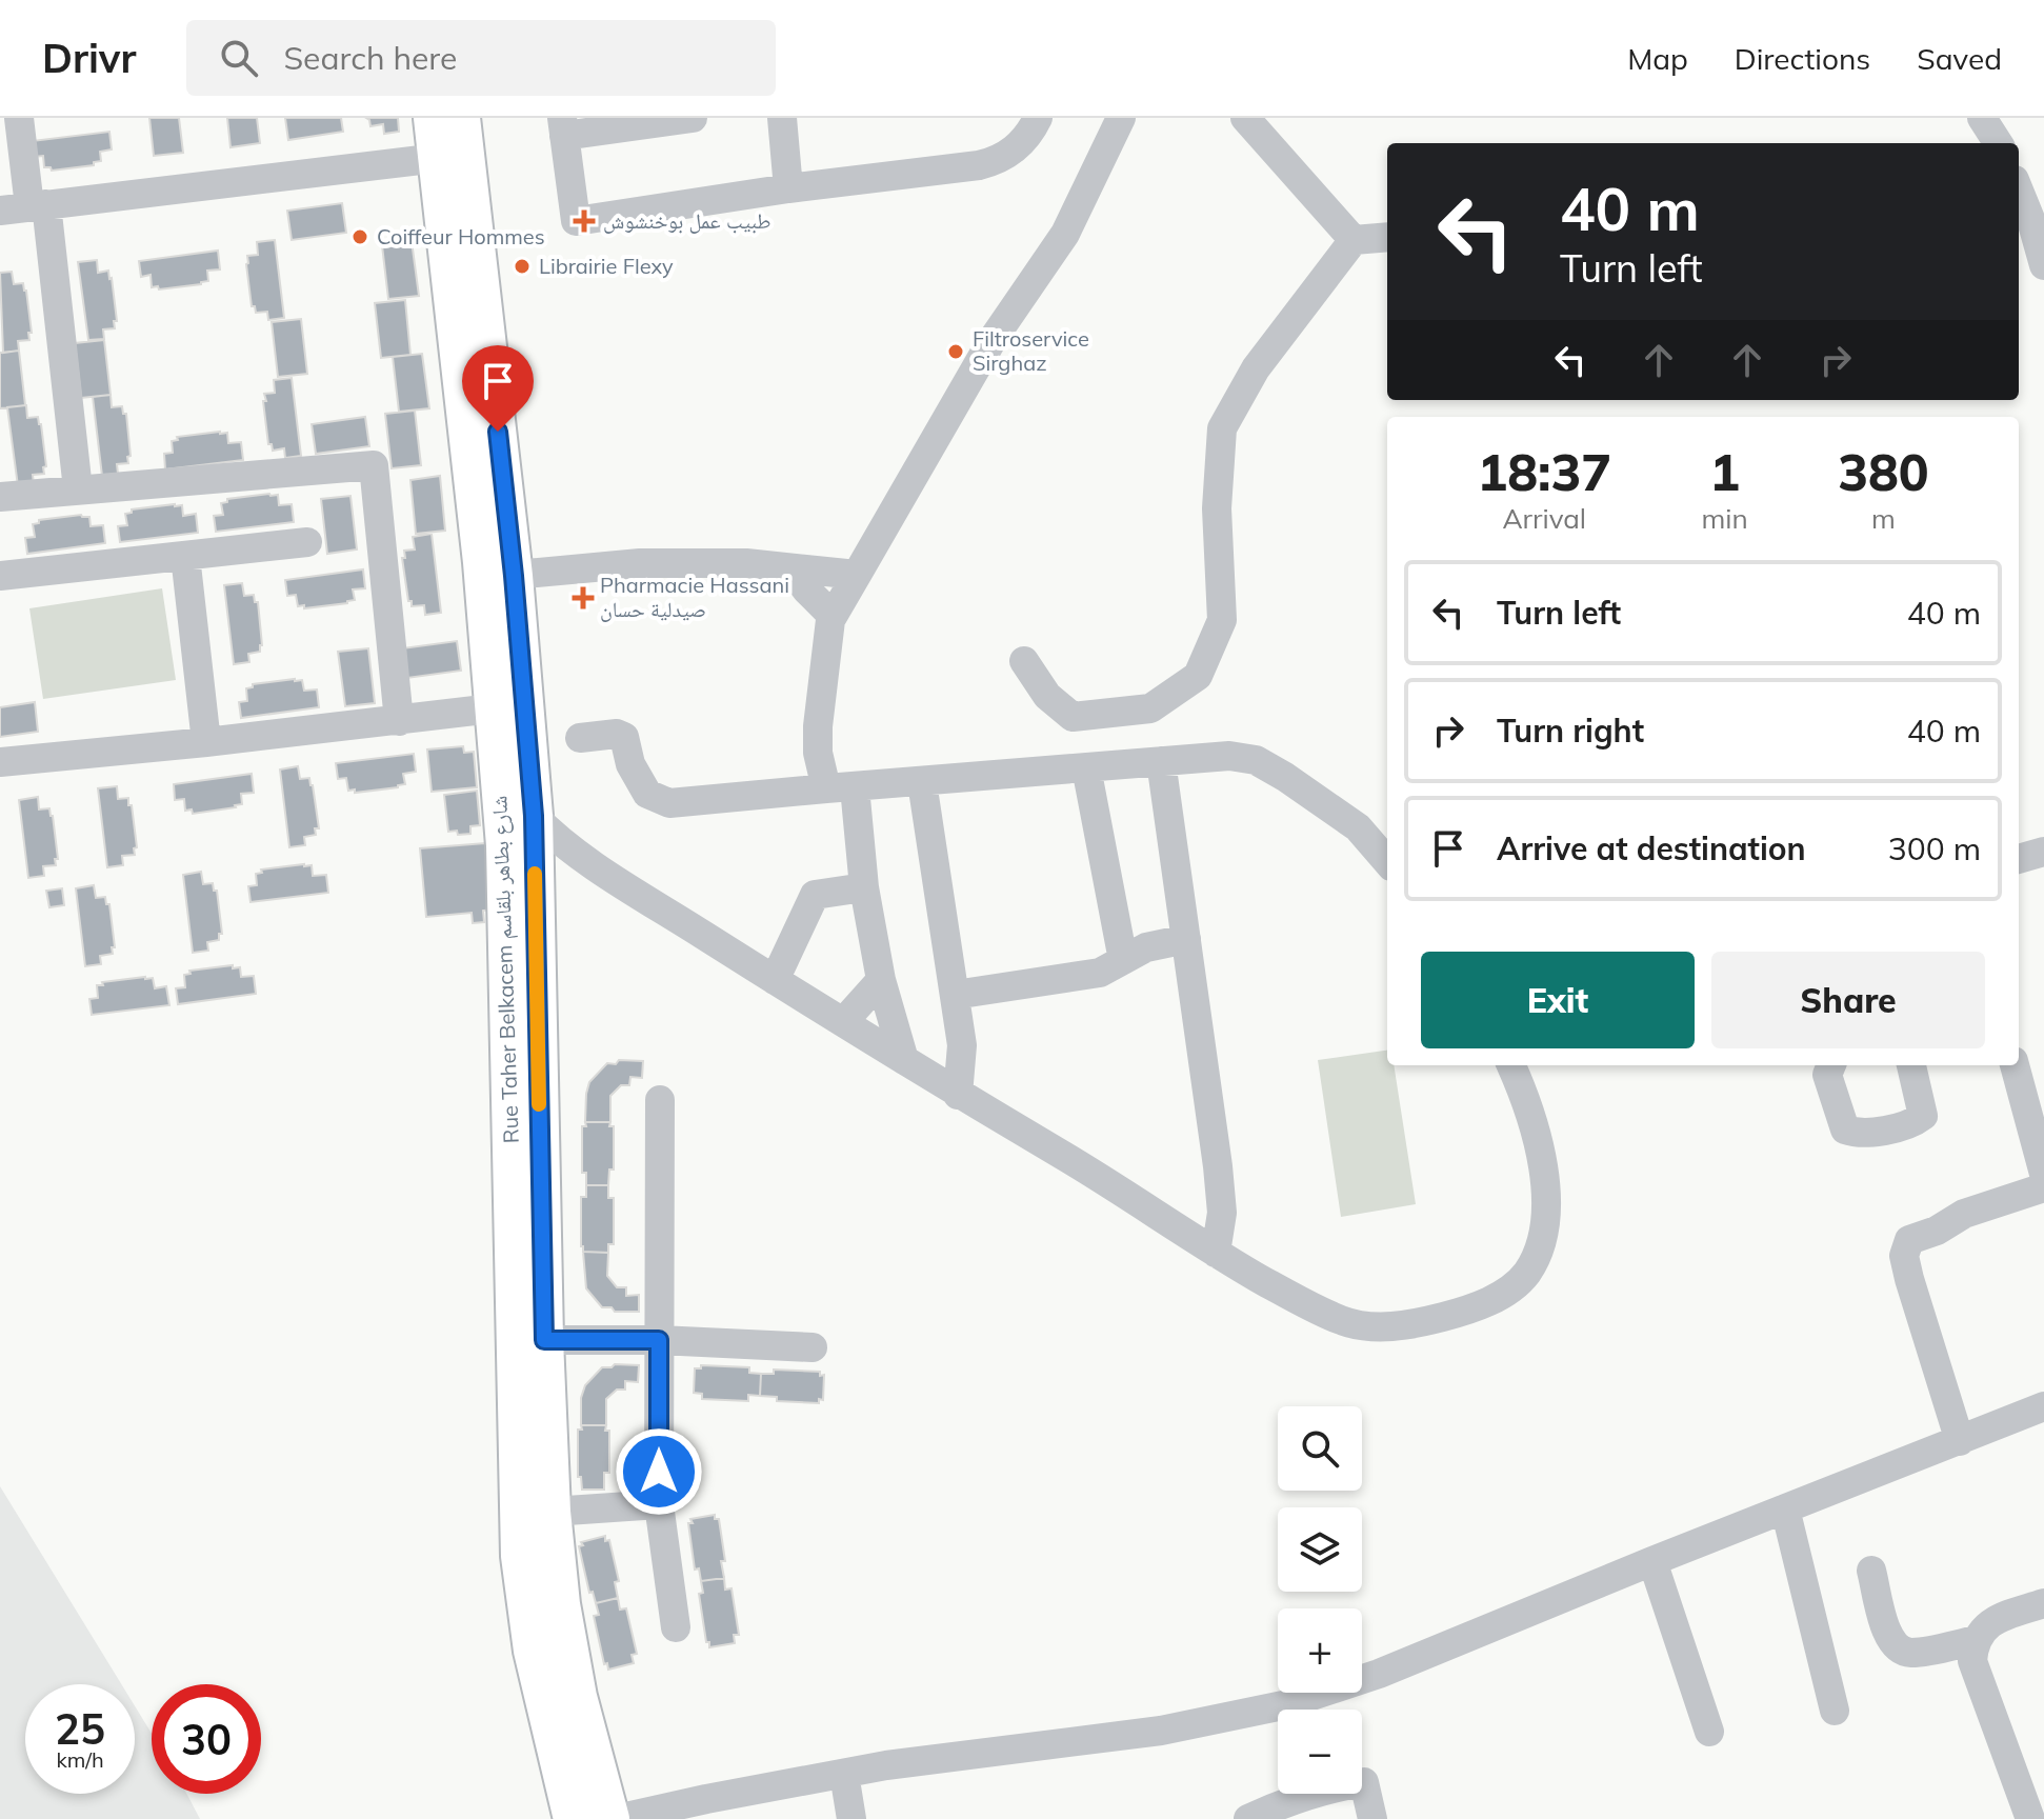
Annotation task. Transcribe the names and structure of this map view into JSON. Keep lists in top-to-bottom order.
{
  "streets": {
    "main road": ["Rue Taher Belkacem شارع بطاهر بلقاسم"]
  },
  "places": {
    "health": ["طبيب عمل بوخنشوش", "Pharmacie Hassani صيدلية حسان"],
    "other": ["Coiffeur Hommes", "Librairie Flexy", "Filtroservice Sirghaz"]
  },
  "page": {
    "header": "Drivr",
    "search": "Search here",
    "nav": ["Map", "Directions", "Saved"],
    "turn": ["40 m", "Turn left"],
    "eta": [
      "18:37",
      "Arrival",
      "1",
      "min",
      "380",
      "m"
    ],
    "list": [
      {
        "name": "Turn left",
        "value": "40 m"
      },
      {
        "name": "Turn right",
        "value": "40 m"
      },
      {
        "name": "Arrive at destination",
        "value": "300 m"
      }
    ],
    "buttons": ["Exit", "Share"],
    "map_buttons": ["+", "−"],
    "speed": "25 km/h",
    "limit": "30"
  }
}
